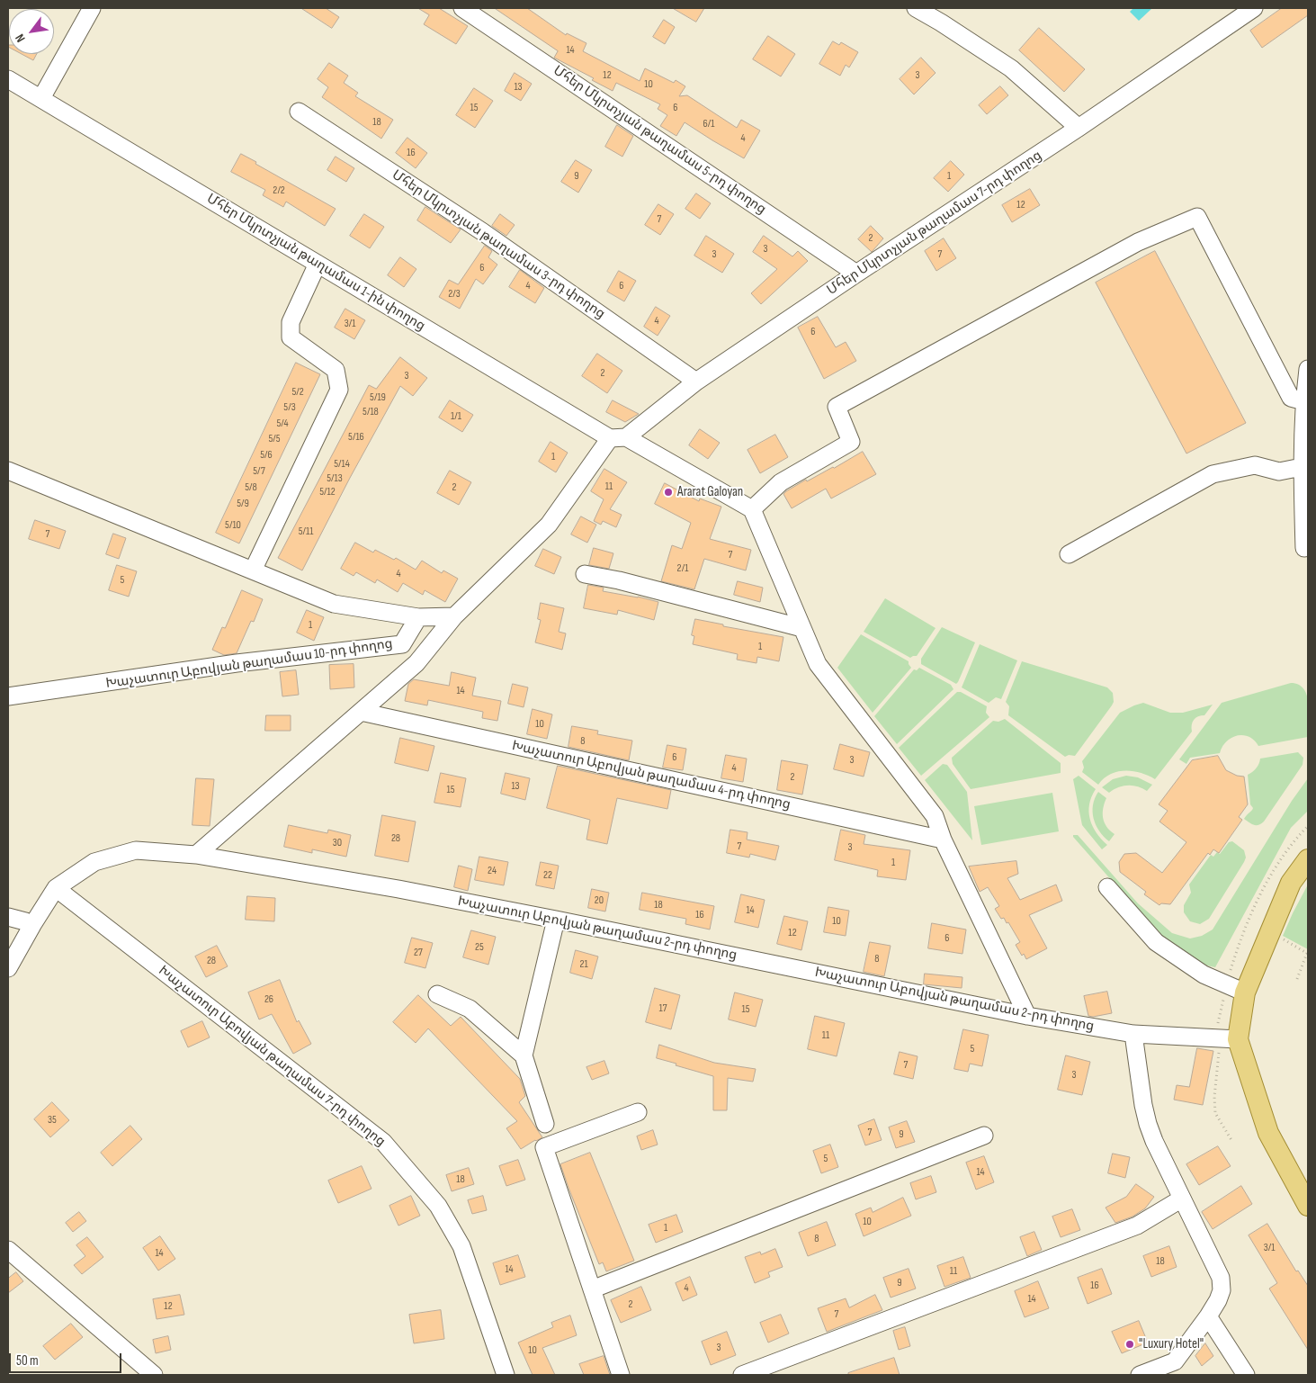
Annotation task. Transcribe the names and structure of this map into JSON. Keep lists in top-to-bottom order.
{
  "streets": {
    "street": [
      "Մհեր Մկրտչյան թաղամաս 5-րդ փողոց",
      "Մհեր Մկրտչյան թաղամաս 7-րդ փողոց",
      "Մհեր Մկրտչյան թաղամաս 3-րդ փողոց",
      "Մհեր Մկրտչյան թաղամաս 1-ին փողոց",
      "Խաչատուր Աբովյան թաղամաս 10-րդ փողոց",
      "Խաչատուր Աբովյան թաղամաս 4-րդ փողոց",
      "Խաչատուր Աբովյան թաղամաս 2-րդ փողոց",
      "Խաչատուր Աբովյան թաղամաս 7-րդ փողոց"
    ]
  },
  "crossings": [
    ["Մհեր Մկրտչյան թաղամաս 5-րդ փողոց", "Մհեր Մկրտչյան թաղամաս 7-րդ փողոց"],
    ["Մհեր Մկրտչյան թաղամաս 7-րդ փողոց", "Մհեր Մկրտչյան թաղամաս 3-րդ փողոց"],
    ["Մհեր Մկրտչյան թաղամաս 7-րդ փողոց", "Մհեր Մկրտչյան թաղամաս 1-ին փողոց"],
    ["Խաչատուր Աբովյան թաղամաս 2-րդ փողոց", "Խաչատուր Աբովյան թաղամաս 7-րդ փողոց"]
  ],
  "places": ["Ararat Galoyan", "\"Luxury Hotel\""],
  "house_numbers": [
    "14",
    "12",
    "3",
    "10",
    "13",
    "15",
    "6",
    "18",
    "6/1",
    "4",
    "16",
    "9",
    "1",
    "2/2",
    "12",
    "7",
    "2",
    "3",
    "3",
    "7",
    "6",
    "4",
    "6",
    "2/3",
    "4",
    "3/1",
    "6",
    "2",
    "3",
    "5/2",
    "5/19",
    "5/3",
    "5/18",
    "1/1",
    "5/4",
    "5/16",
    "5/5",
    "5/6",
    "1",
    "5/14",
    "5/7",
    "5/13",
    "11",
    "5/8",
    "2",
    "5/12",
    "5/9",
    "5/10",
    "5/11",
    "7",
    "7",
    "2/1",
    "4",
    "5",
    "1",
    "1",
    "14",
    "10",
    "8",
    "6",
    "3",
    "4",
    "2",
    "13",
    "15",
    "28",
    "30",
    "7",
    "3",
    "1",
    "24",
    "22",
    "20",
    "18",
    "14",
    "16",
    "10",
    "12",
    "6",
    "25",
    "27",
    "8",
    "28",
    "21",
    "26",
    "17",
    "15",
    "11",
    "5",
    "7",
    "3",
    "35",
    "7",
    "9",
    "5",
    "14",
    "18",
    "10",
    "1",
    "8",
    "3/1",
    "14",
    "18",
    "14",
    "11",
    "9",
    "16",
    "4",
    "14",
    "2",
    "12",
    "7",
    "3",
    "10"
  ],
  "scale_bar": "50 m",
  "north": "bottom left"
}
